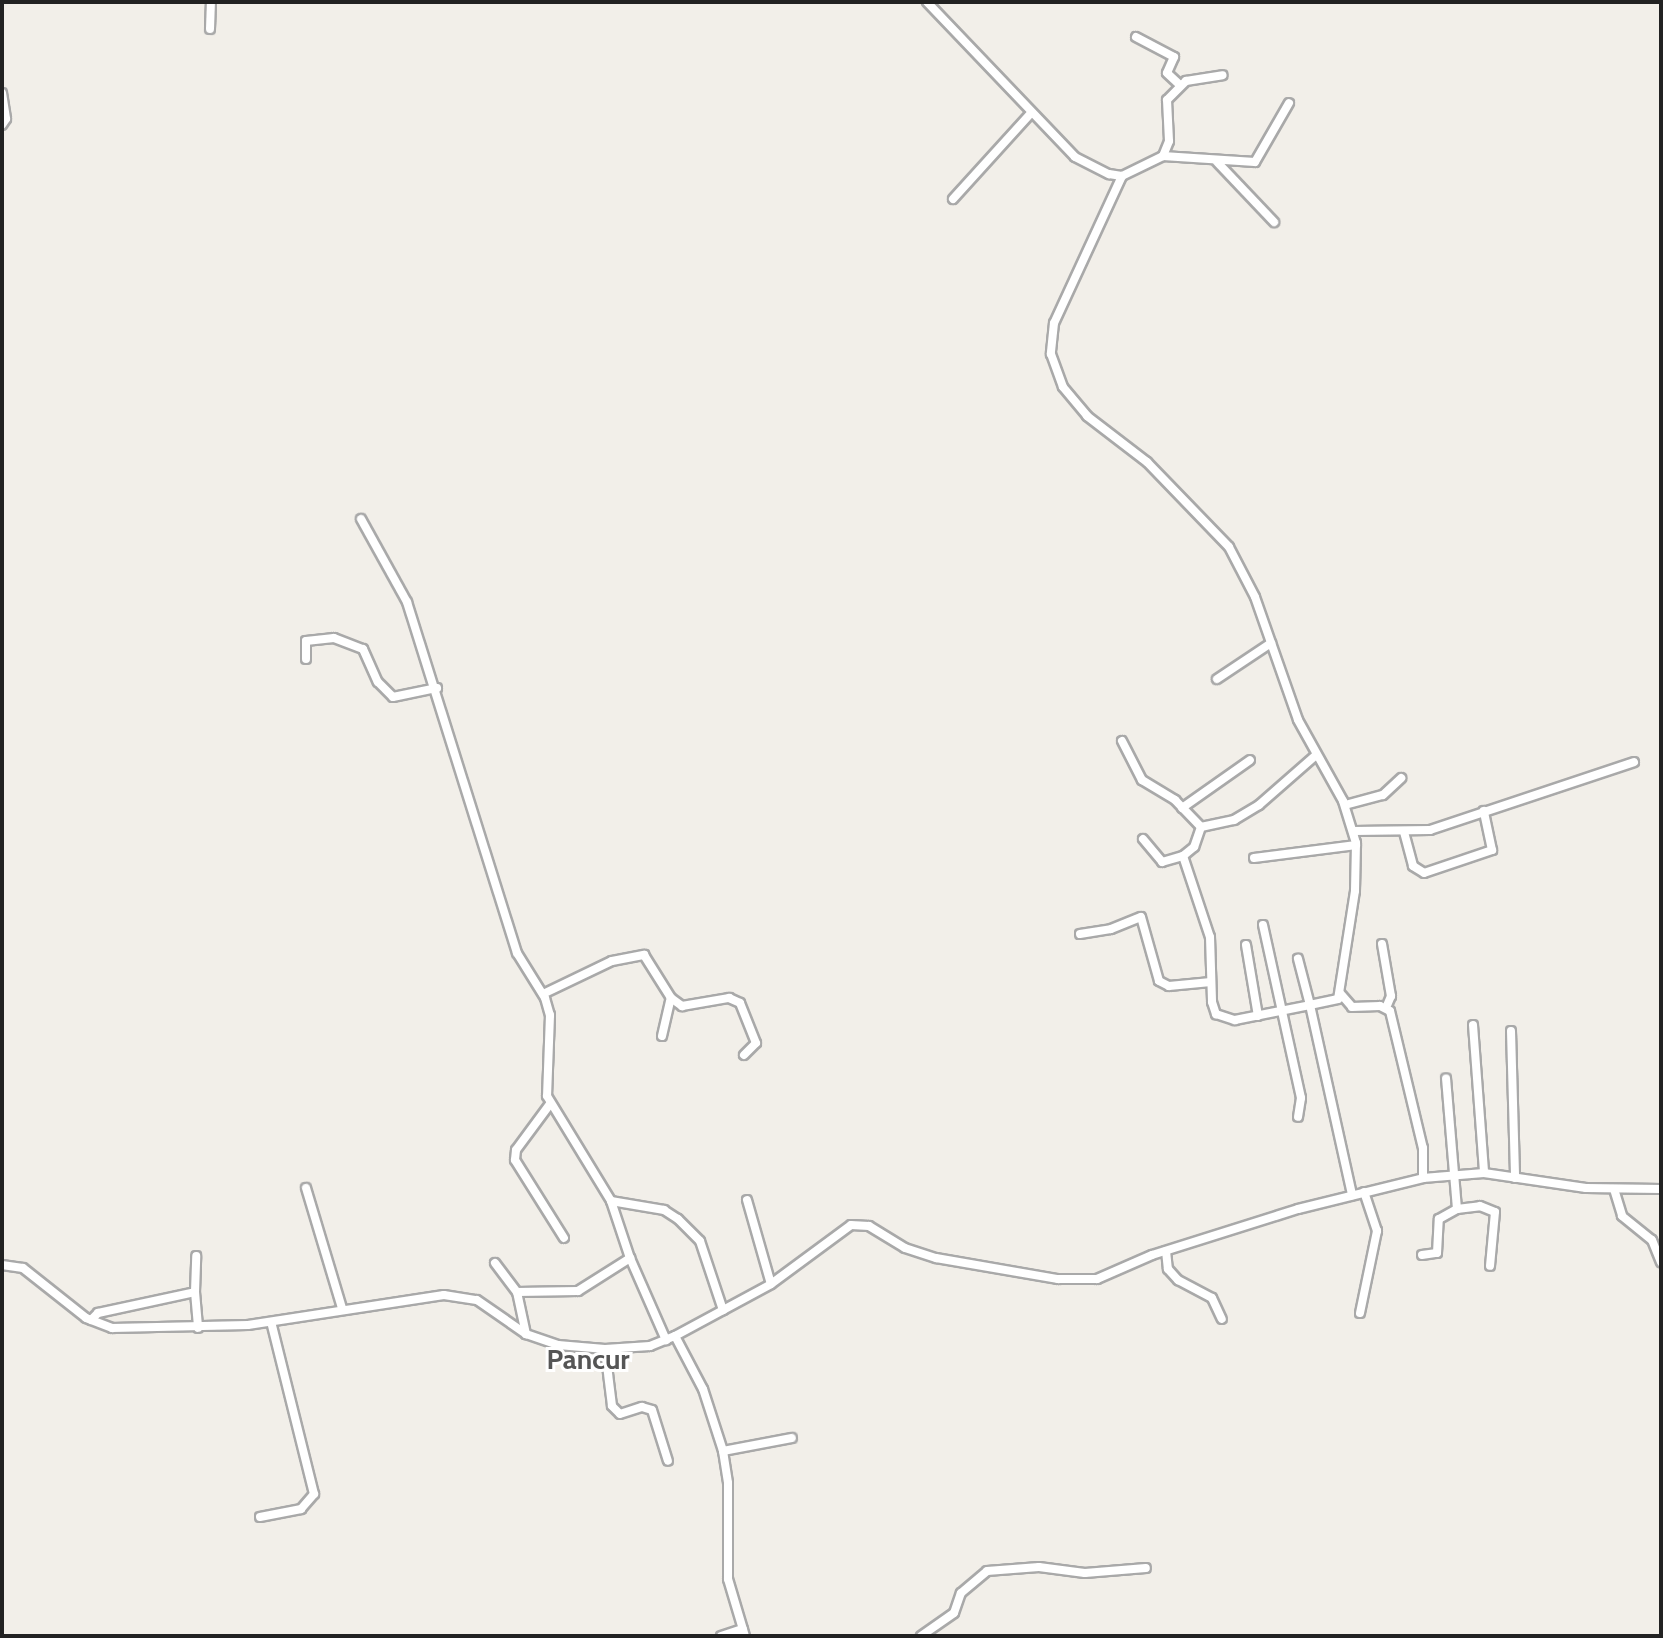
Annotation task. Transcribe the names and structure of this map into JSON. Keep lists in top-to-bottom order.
{
  "districts": ["Pancur"]
}
